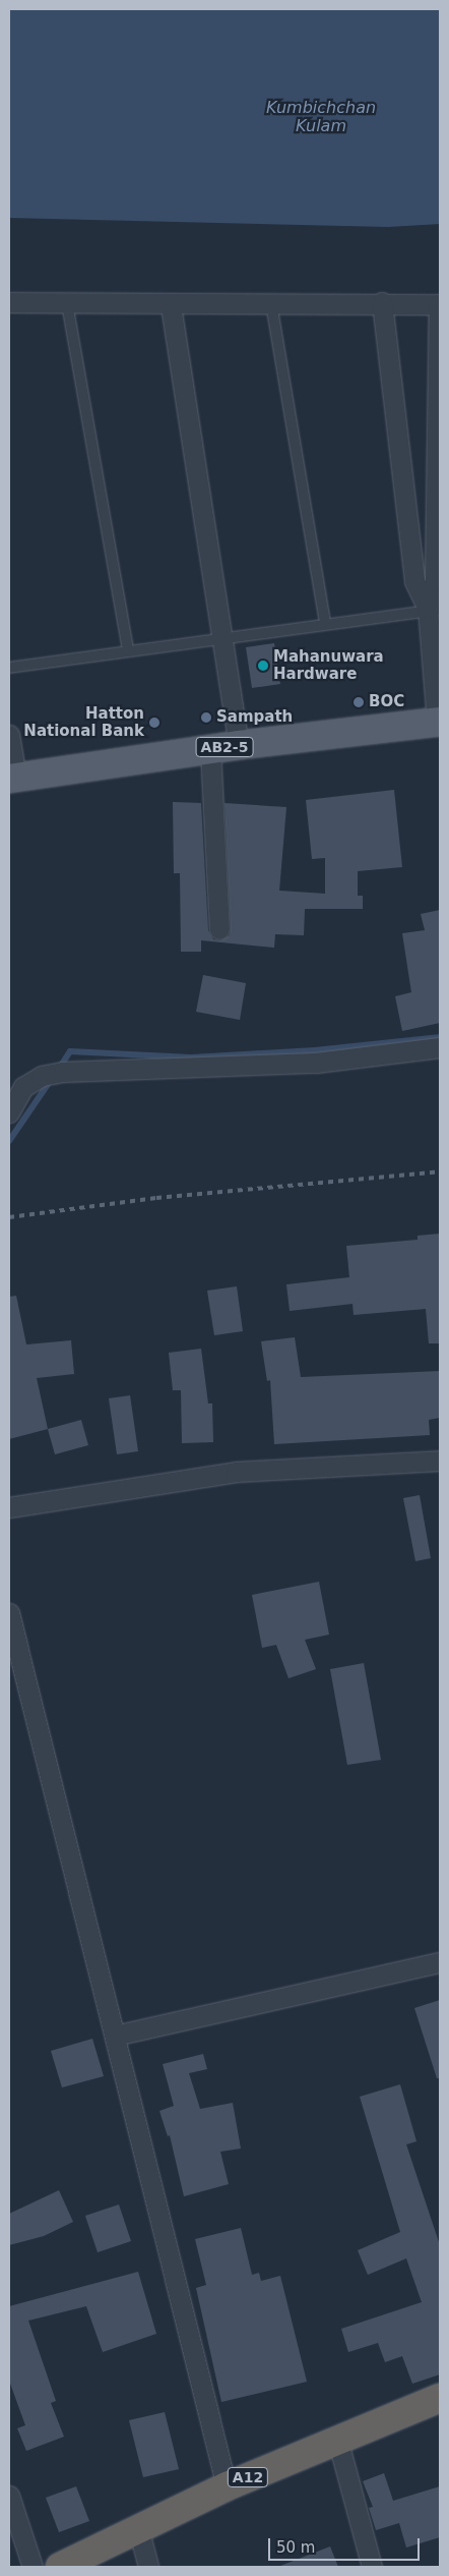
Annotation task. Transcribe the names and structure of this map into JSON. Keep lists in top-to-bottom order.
{
  "streets": {
    "highway": ["A12"],
    "main road": ["AB2-5"]
  },
  "water": ["Kumbichchan Kulam"],
  "places": [
    "Mahanuwara Hardware",
    "BOC",
    "Sampath",
    "Hatton National Bank"
  ],
  "scale_bar": "50 m"
}
